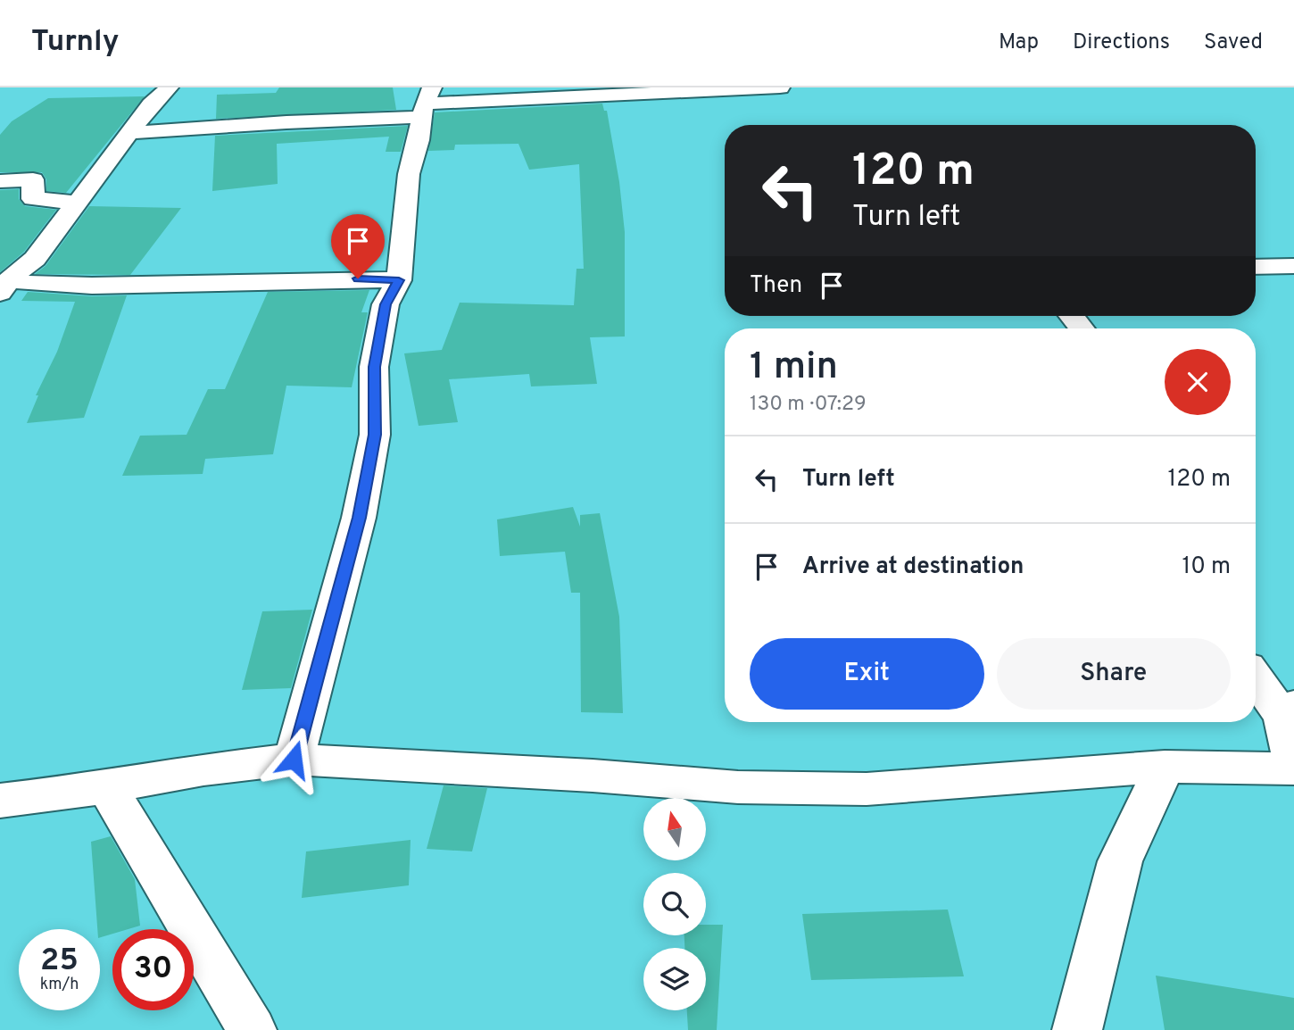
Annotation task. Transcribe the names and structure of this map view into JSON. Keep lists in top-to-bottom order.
{
  "north": "top",
  "page": {
    "header": "Turnly",
    "nav": ["Map", "Directions", "Saved"],
    "turn": ["120 m", "Turn left"],
    "then": "Then",
    "heading": ["1 min", "130 m · 07:29"],
    "list": [
      {
        "name": "Turn left",
        "value": "120 m"
      },
      {
        "name": "Arrive at destination",
        "value": "10 m"
      }
    ],
    "buttons": ["Exit", "Share"],
    "speed": "25 km/h",
    "limit": "30"
  }
}
